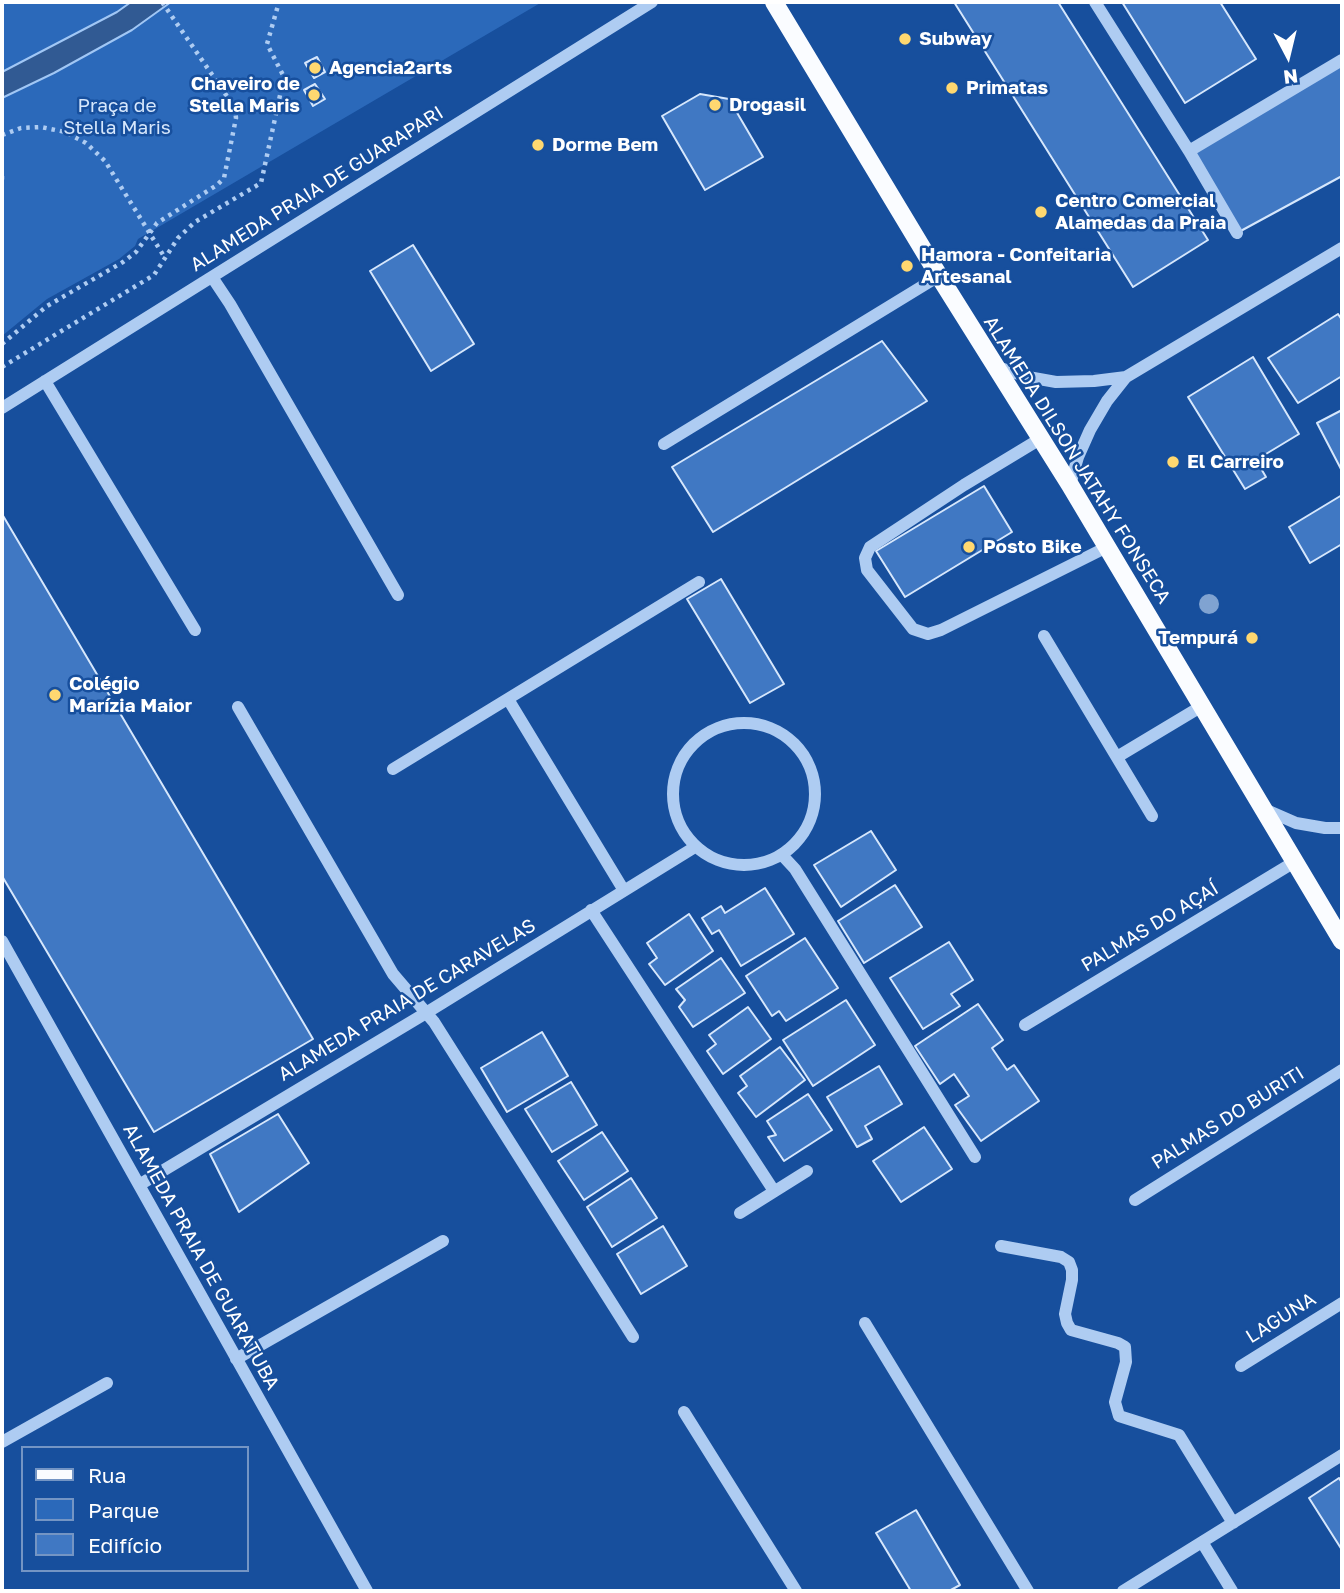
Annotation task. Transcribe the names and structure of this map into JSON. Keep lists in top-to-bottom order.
{
  "streets": {
    "main road": ["ALAMEDA DILSON JATAHY FONSECA"],
    "street": [
      "ALAMEDA PRAIA DE GUARAPARI",
      "PALMAS DO AÇAÍ",
      "ALAMEDA PRAIA DE CARAVELAS",
      "PALMAS DO BURITI",
      "ALAMEDA PRAIA DE GUARATUBA",
      "LAGUNA"
    ]
  },
  "crossings": [
    ["ALAMEDA DILSON JATAHY FONSECA", "PALMAS DO AÇAÍ"],
    ["ALAMEDA PRAIA DE CARAVELAS", "ALAMEDA PRAIA DE GUARATUBA"]
  ],
  "parks": ["Praça de Stella Maris"],
  "places": [
    "Subway",
    "Agencia2arts",
    "Primatas",
    "Chaveiro de Stella Maris",
    "Drogasil",
    "Dorme Bem",
    "Centro Comercial Alamedas da Praia",
    "Hamora - Confeitaria Artesanal",
    "El Carreiro",
    "Posto Bike",
    "Tempurá",
    "Colégio Marízia Maior"
  ],
  "legend": ["Rua", "Parque", "Edifício"],
  "north": "bottom"
}
